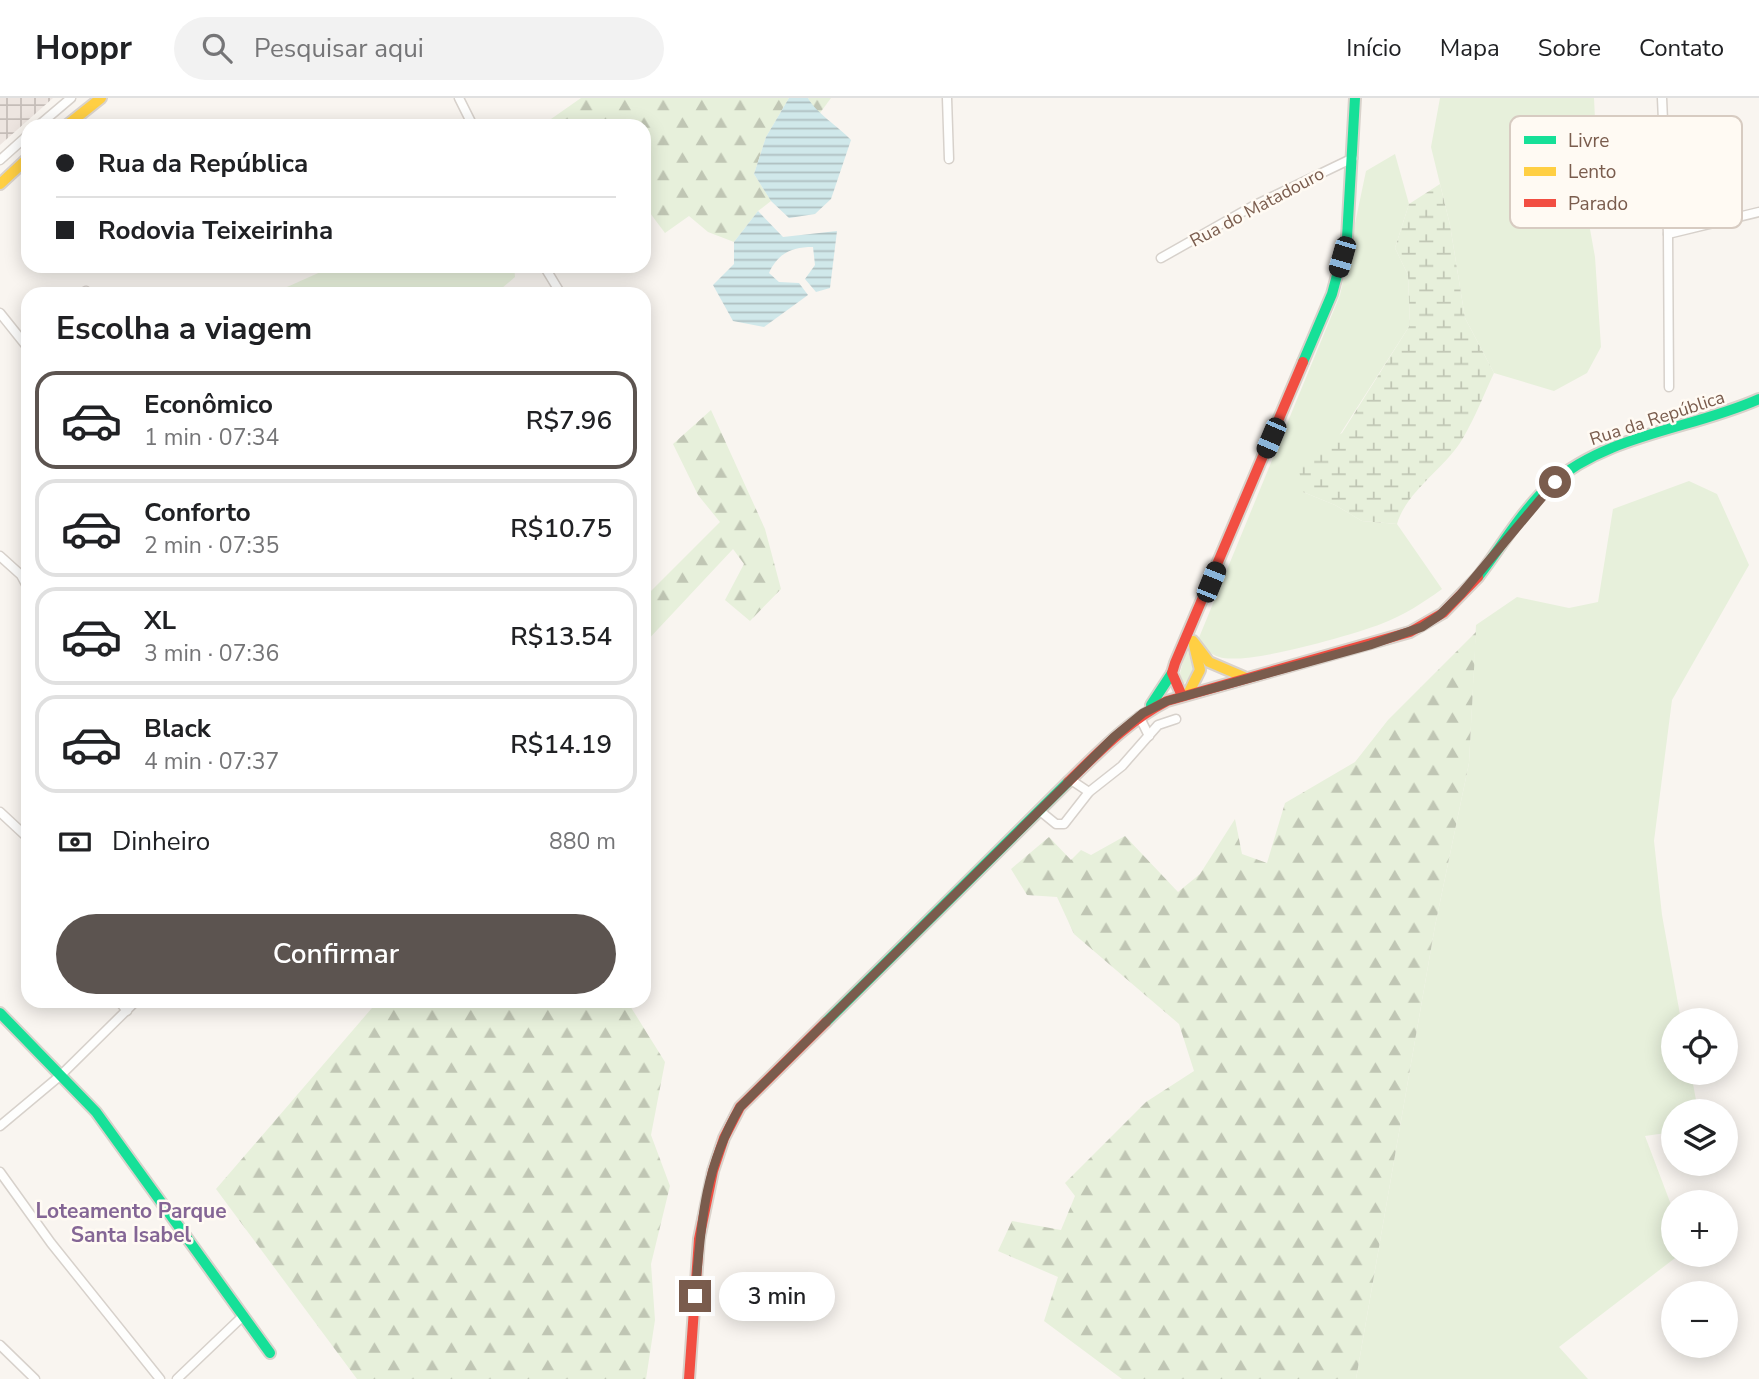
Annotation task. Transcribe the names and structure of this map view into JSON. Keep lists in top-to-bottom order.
{
  "streets": {
    "main road": ["Rua da República"],
    "street": ["Rua do Matadouro"]
  },
  "districts": ["Loteamento Parque Santa Isabel"],
  "legend": ["Livre", "Lento", "Parado"],
  "page": {
    "header": "Hoppr",
    "search": "Pesquisar aqui",
    "nav": [
      "Início",
      "Mapa",
      "Sobre",
      "Contato"
    ],
    "banner": ["Rua da República", "Rodovia Teixeirinha"],
    "heading": "Escolha a viagem",
    "list": [
      {
        "name": "Econômico",
        "note": "1 min · 07:34",
        "value": "R$7.96"
      },
      {
        "name": "Conforto",
        "note": "2 min · 07:35",
        "value": "R$10.75"
      },
      {
        "name": "XL",
        "note": "3 min · 07:36",
        "value": "R$13.54"
      },
      {
        "name": "Black",
        "note": "4 min · 07:37",
        "value": "R$14.19"
      }
    ],
    "pay": ["Dinheiro", "880 m"],
    "buttons": "Confirmar",
    "map_buttons": ["+", "−"],
    "bubble": "3 min"
  }
}
